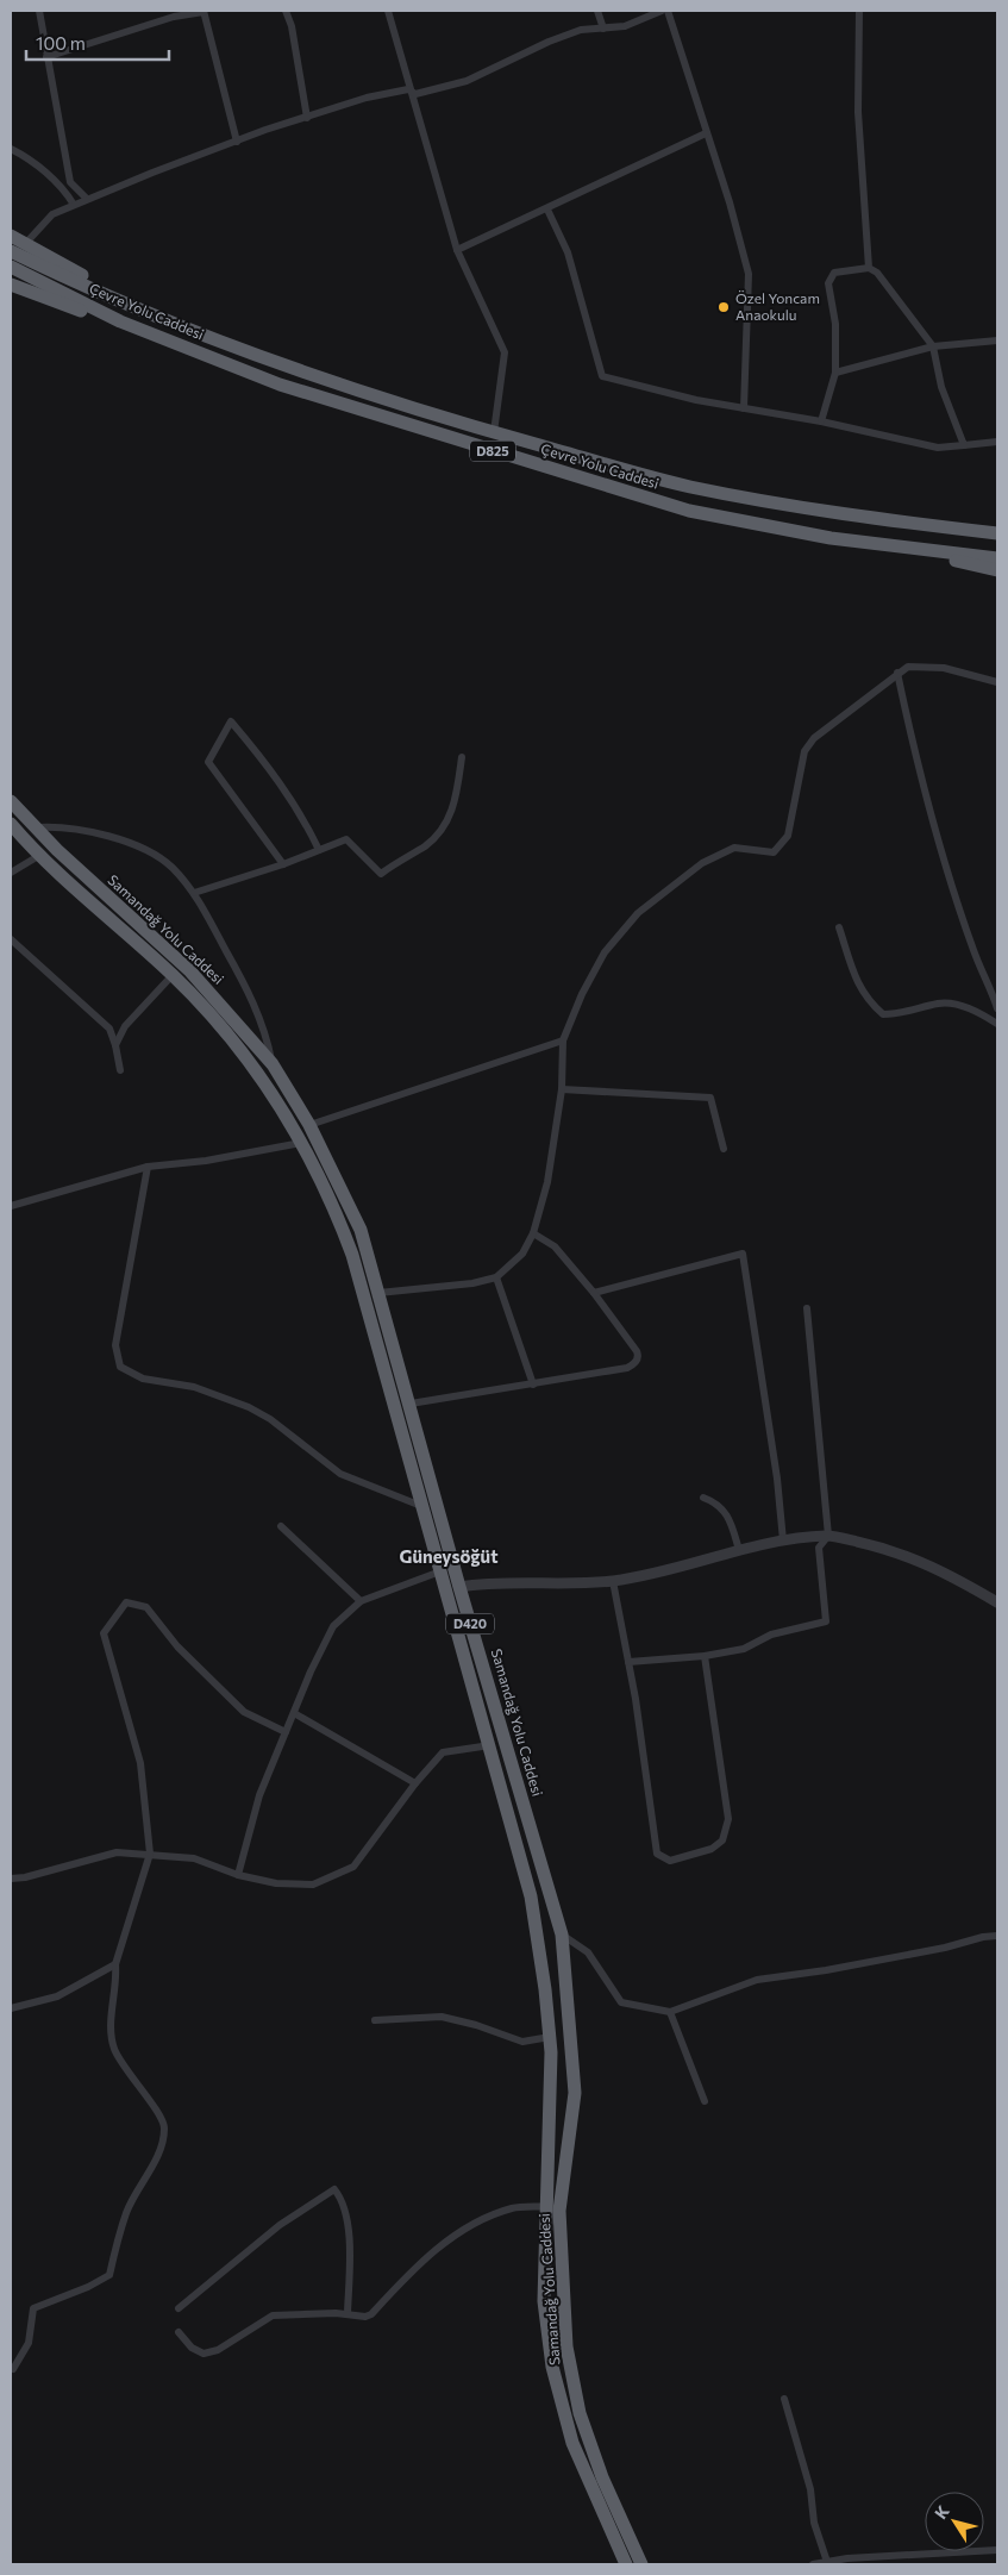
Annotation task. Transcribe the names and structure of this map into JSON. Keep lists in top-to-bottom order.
{
  "streets": {
    "highway": [
      "Çevre Yolu Caddesi",
      "D825",
      "Samandağ Yolu Caddesi",
      "D420"
    ]
  },
  "districts": ["Güneysöğüt"],
  "places": ["Özel Yoncam Anaokulu"],
  "scale_bar": "100 m",
  "north": "top left"
}
